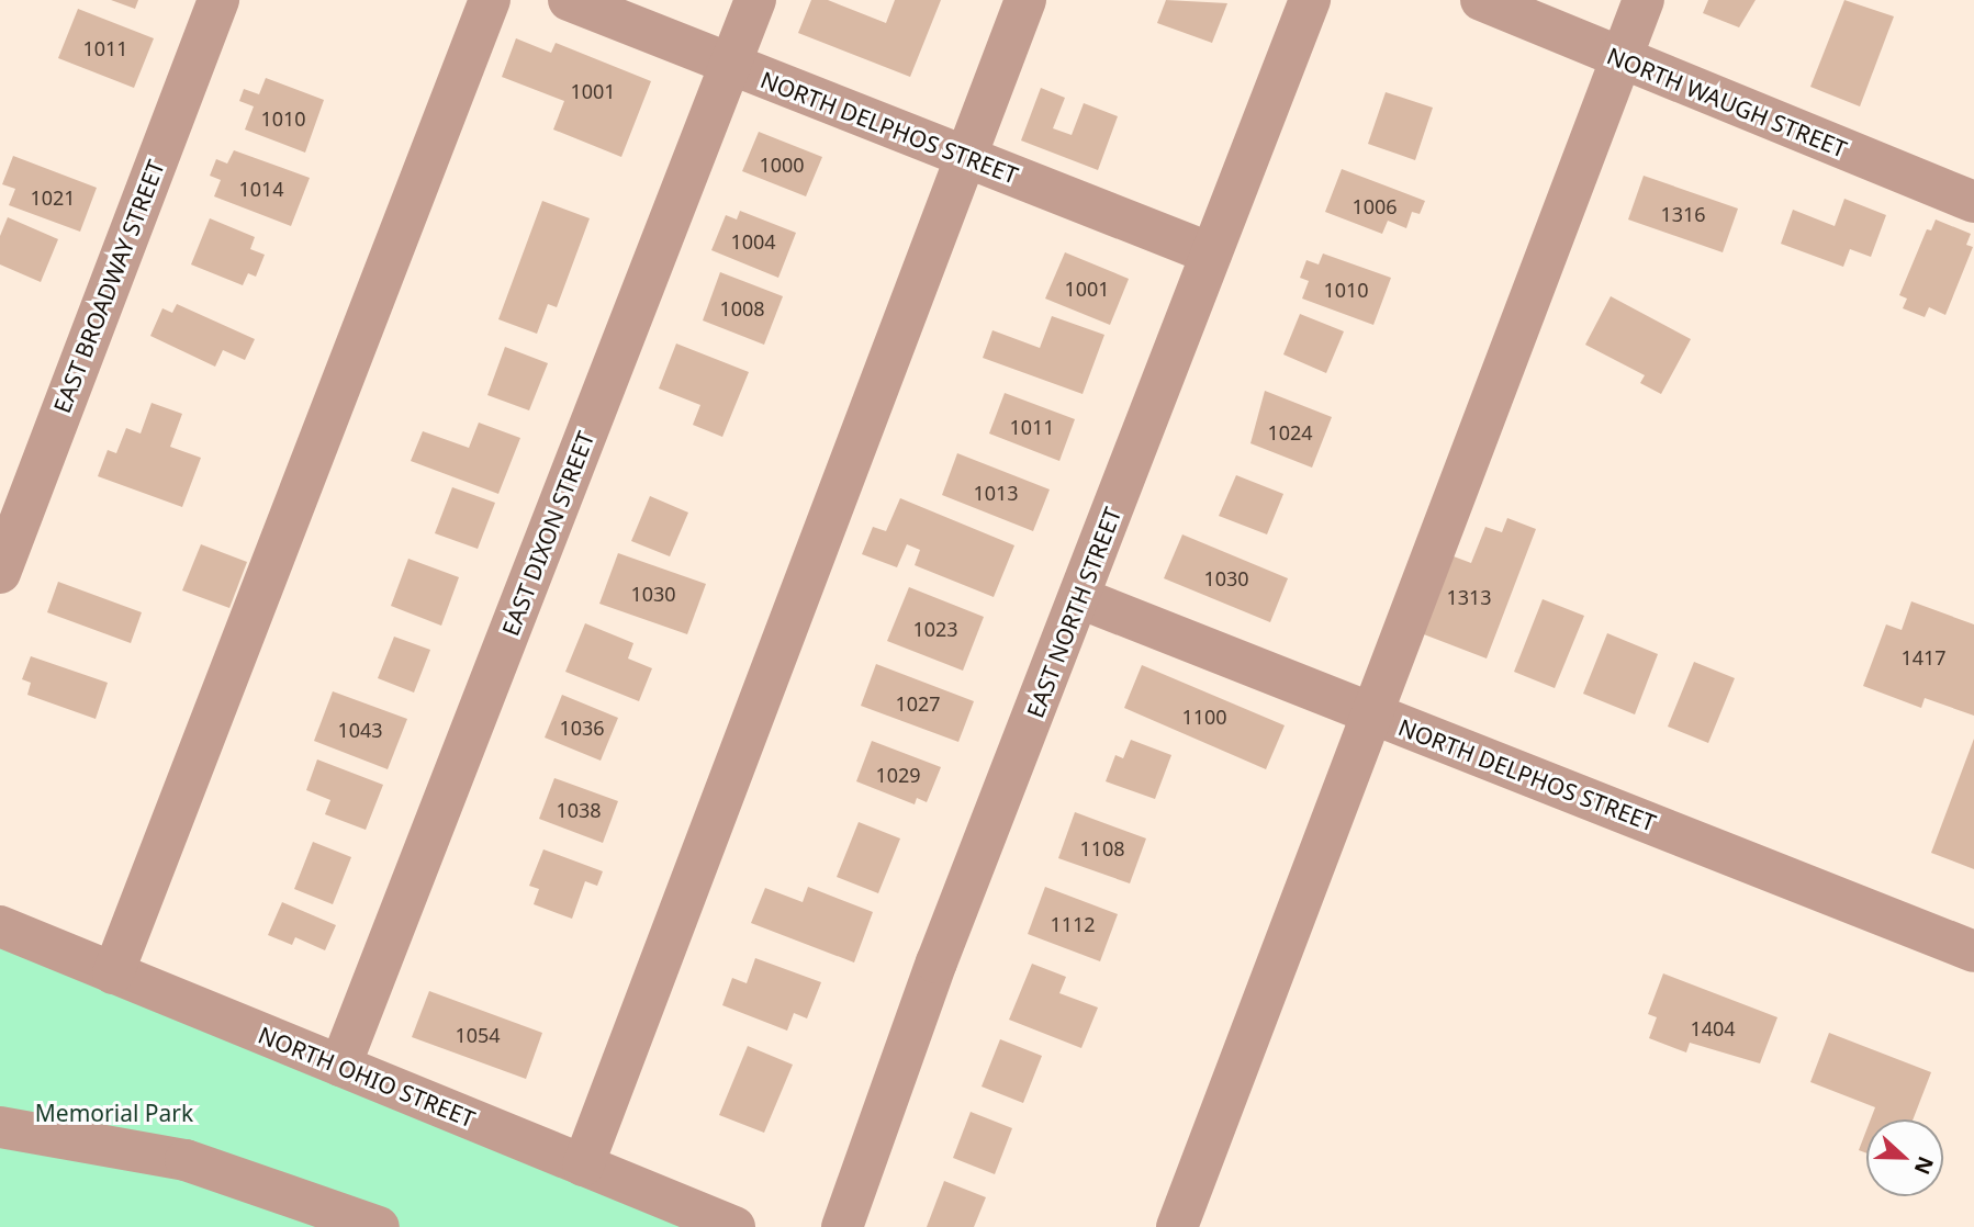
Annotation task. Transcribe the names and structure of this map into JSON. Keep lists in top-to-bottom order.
{
  "streets": {
    "street": [
      "NORTH WAUGH STREET",
      "NORTH DELPHOS STREET",
      "EAST BROADWAY STREET",
      "EAST DIXON STREET",
      "EAST NORTH STREET",
      "NORTH OHIO STREET"
    ]
  },
  "crossings": [
    ["NORTH DELPHOS STREET", "EAST DIXON STREET"],
    ["NORTH DELPHOS STREET", "EAST NORTH STREET"],
    ["EAST DIXON STREET", "NORTH OHIO STREET"]
  ],
  "parks": ["Memorial Park"],
  "house_numbers": [
    "1011",
    "1001",
    "1010",
    "1000",
    "1014",
    "1021",
    "1006",
    "1316",
    "1004",
    "1001",
    "1010",
    "1008",
    "1011",
    "1024",
    "1013",
    "1030",
    "1030",
    "1313",
    "1023",
    "1417",
    "1027",
    "1100",
    "1036",
    "1043",
    "1029",
    "1038",
    "1108",
    "1112",
    "1404",
    "1054"
  ],
  "north": "right"
}
